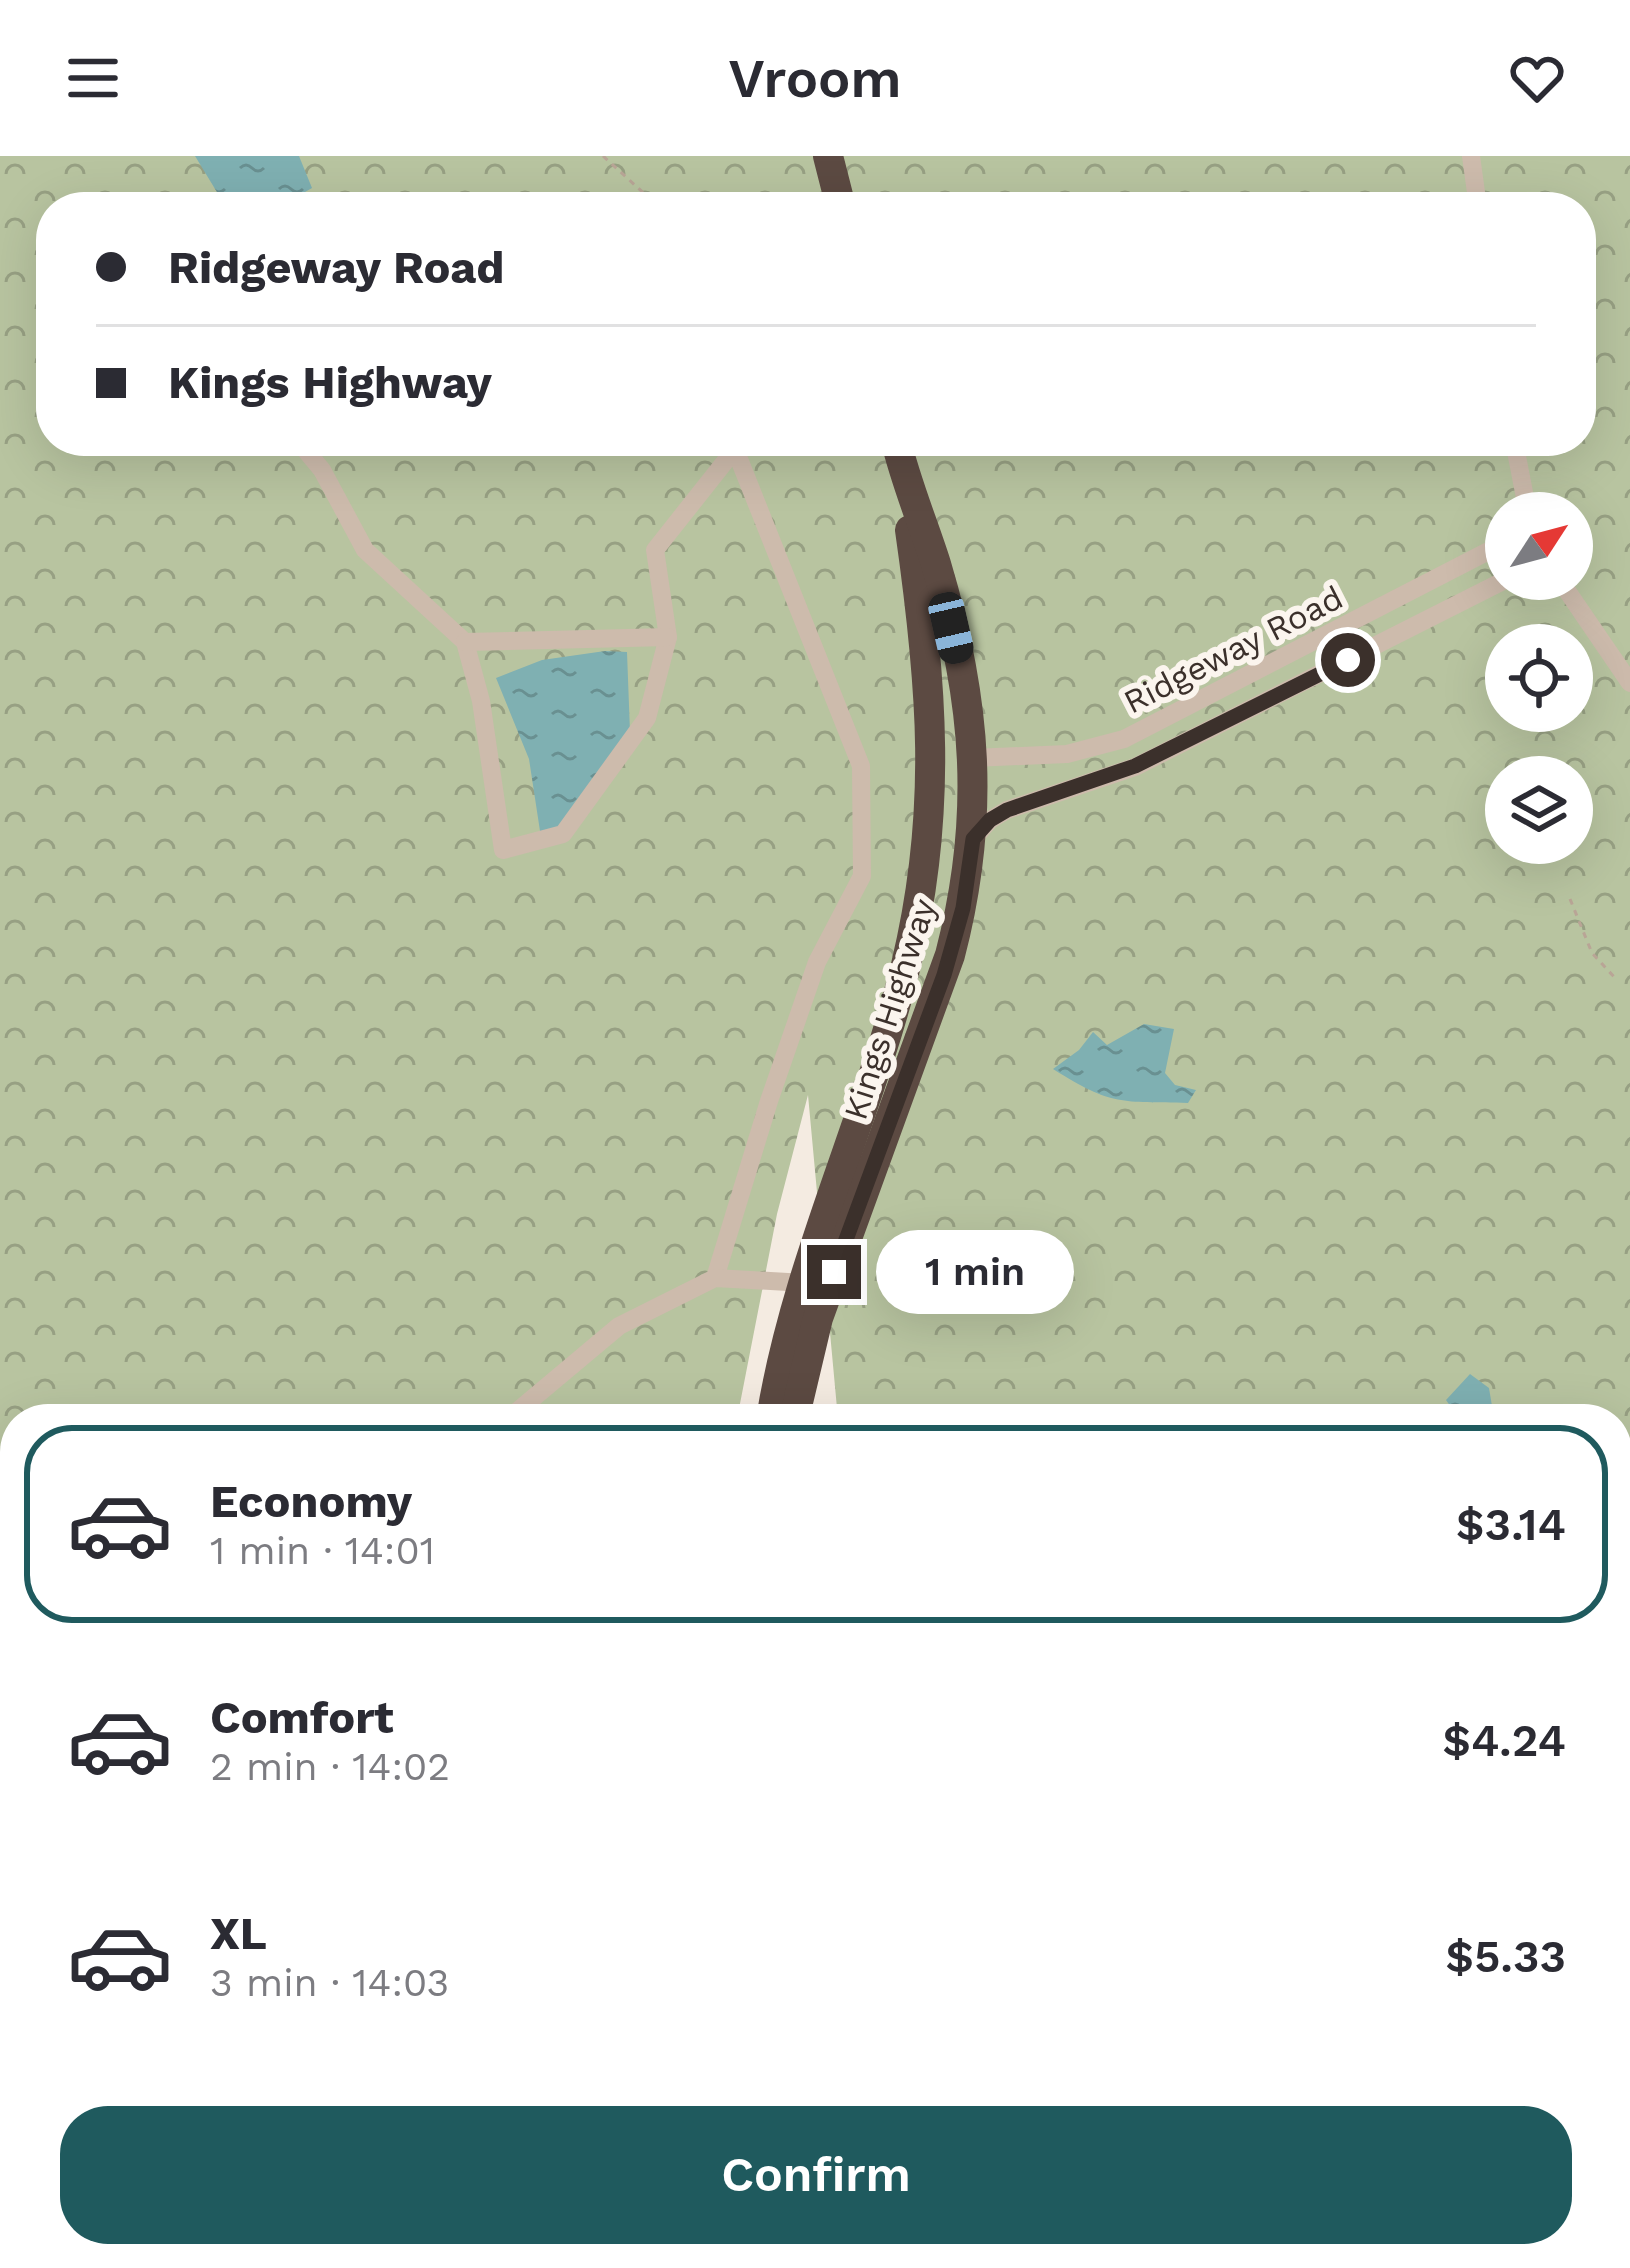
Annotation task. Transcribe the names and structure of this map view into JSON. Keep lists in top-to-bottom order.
{
  "streets": {
    "highway": ["Kings Highway"],
    "street": ["Ridgeway Road"]
  },
  "crossings": [
    ["Ridgeway Road", "Kings Highway"]
  ],
  "north": "top right",
  "page": {
    "header": "Vroom",
    "banner": ["Ridgeway Road", "Kings Highway"],
    "bubble": "1 min",
    "list": [
      {
        "name": "Economy",
        "note": "1 min · 14:01",
        "value": "$3.14"
      },
      {
        "name": "Comfort",
        "note": "2 min · 14:02",
        "value": "$4.24"
      },
      {
        "name": "XL",
        "note": "3 min · 14:03",
        "value": "$5.33"
      }
    ],
    "buttons": "Confirm"
  }
}
